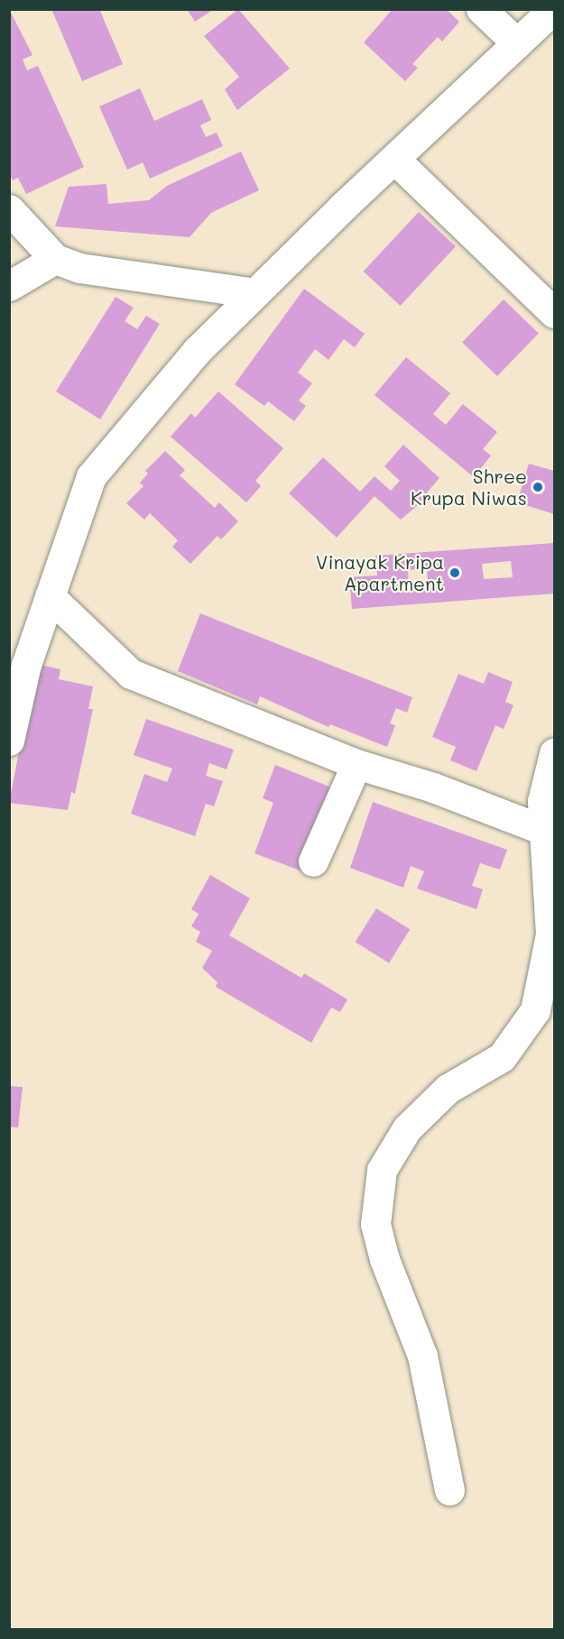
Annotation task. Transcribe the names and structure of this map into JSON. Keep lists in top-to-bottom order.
{
  "places": ["Shree Krupa Niwas", "Vinayak Kripa Apartment"]
}
